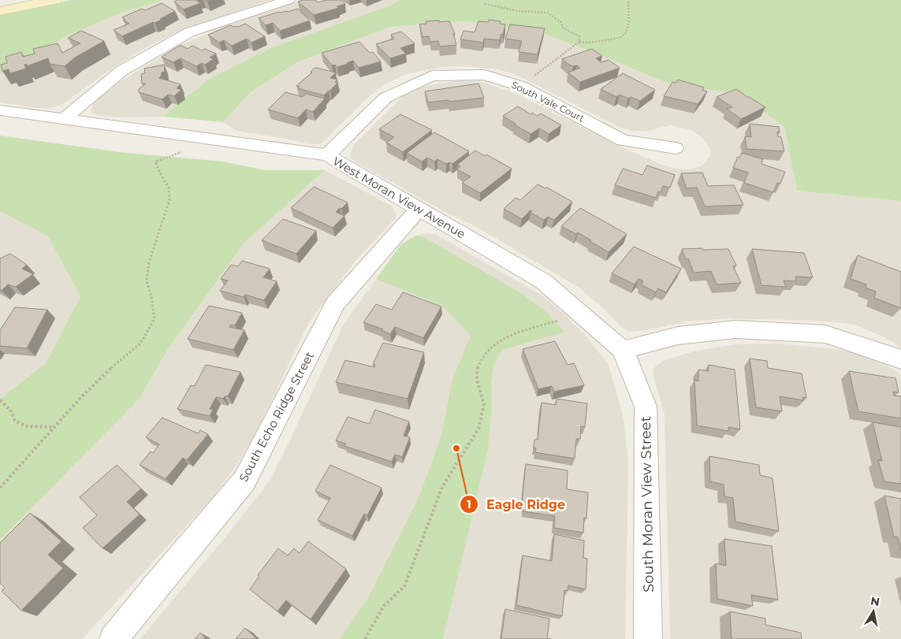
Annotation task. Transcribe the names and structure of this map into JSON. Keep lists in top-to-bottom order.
{
  "streets": {
    "street": [
      "South Vale Court",
      "West Moran View Avenue",
      "South Echo Ridge Street",
      "South Moran View Street"
    ]
  },
  "crossings": [
    ["South Vale Court", "West Moran View Avenue"],
    ["West Moran View Avenue", "South Echo Ridge Street"],
    ["West Moran View Avenue", "South Moran View Street"]
  ],
  "places": ["Eagle Ridge"],
  "north": "top"
}
